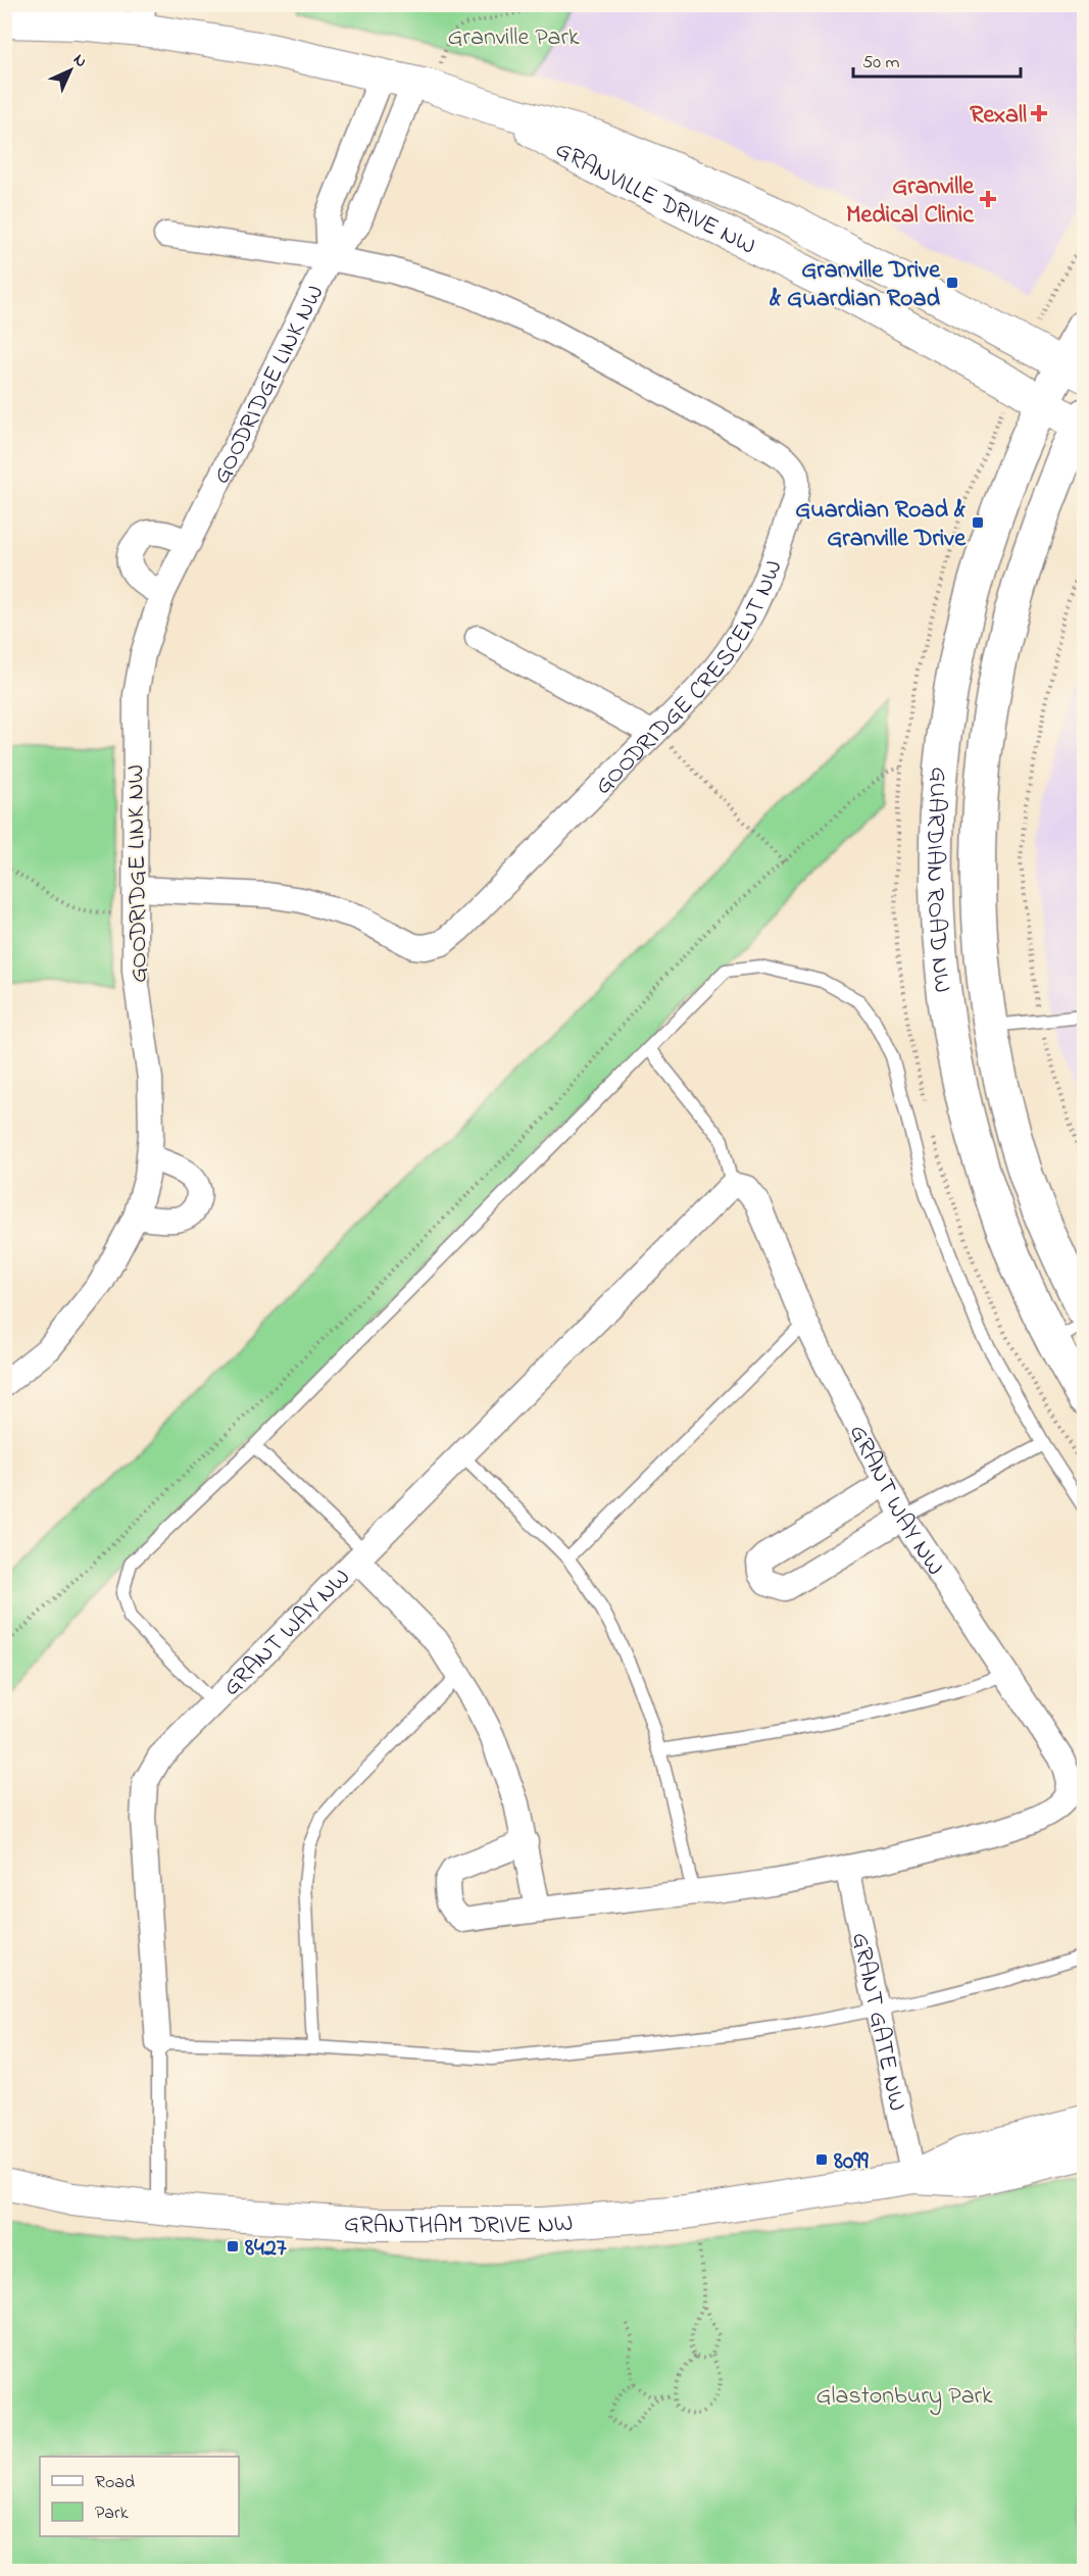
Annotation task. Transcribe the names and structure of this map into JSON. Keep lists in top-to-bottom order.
{
  "streets": {
    "main road": ["GUARDIAN ROAD NW"],
    "street": [
      "GRANVILLE DRIVE NW",
      "GOODRIDGE LINK NW",
      "GOODRIDGE CRESCENT NW",
      "GRANT WAY NW",
      "GRANT GATE NW",
      "GRANTHAM DRIVE NW"
    ]
  },
  "crossings": [
    ["GRANVILLE DRIVE NW", "GOODRIDGE LINK NW"],
    ["GRANVILLE DRIVE NW", "GUARDIAN ROAD NW"],
    ["GOODRIDGE LINK NW", "GOODRIDGE CRESCENT NW"],
    ["GRANT WAY NW", "GRANT GATE NW"],
    ["GRANT GATE NW", "GRANTHAM DRIVE NW"]
  ],
  "parks": ["Granville Park", "Glastonbury Park"],
  "places": {
    "health": ["Rexall", "Granville Medical Clinic"],
    "transit": [
      "Granville Drive & Guardian Road",
      "Guardian Road & Granville Drive",
      "8099",
      "8427"
    ]
  },
  "legend": ["Road", "Park"],
  "scale_bar": "50 m",
  "north": "top right"
}
